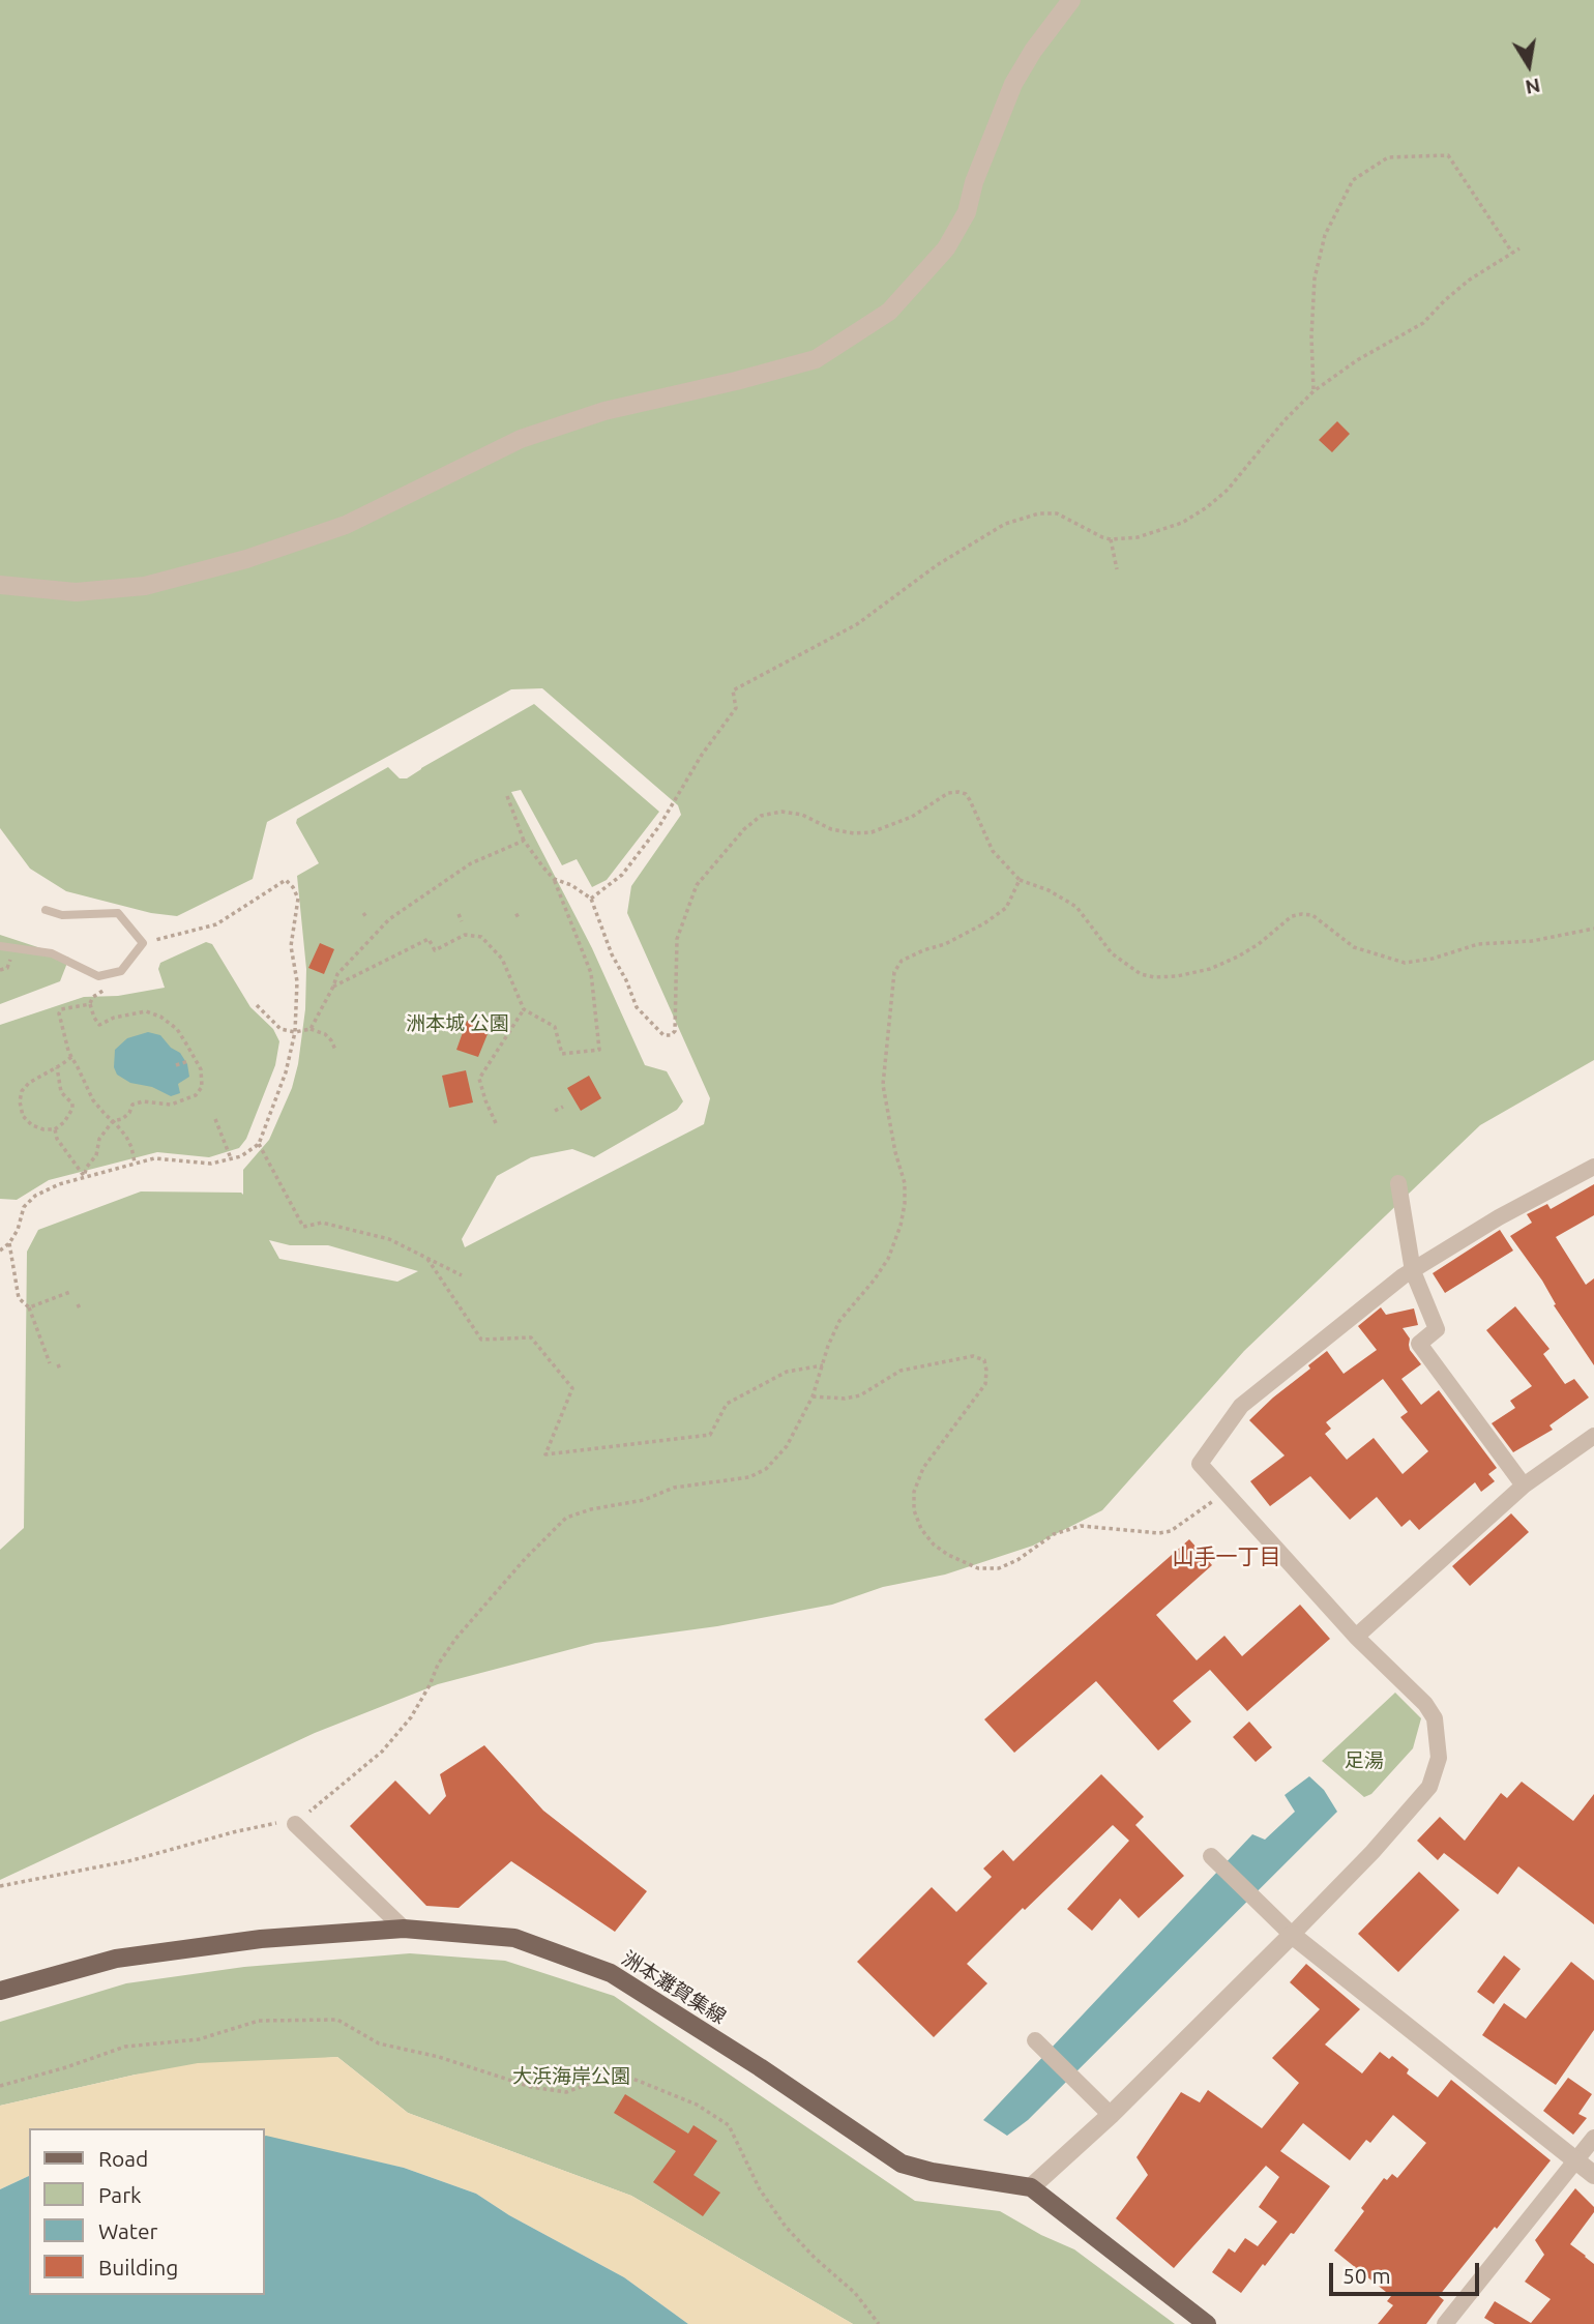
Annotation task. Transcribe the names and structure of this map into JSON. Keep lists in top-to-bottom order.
{
  "streets": {
    "main road": ["洲本灘賀集線"]
  },
  "districts": ["山手一丁目"],
  "parks": ["洲本城 公園", "足湯", "大浜海岸公園"],
  "legend": [
    "Road",
    "Park",
    "Water",
    "Building"
  ],
  "scale_bar": "50 m",
  "north": "bottom"
}
